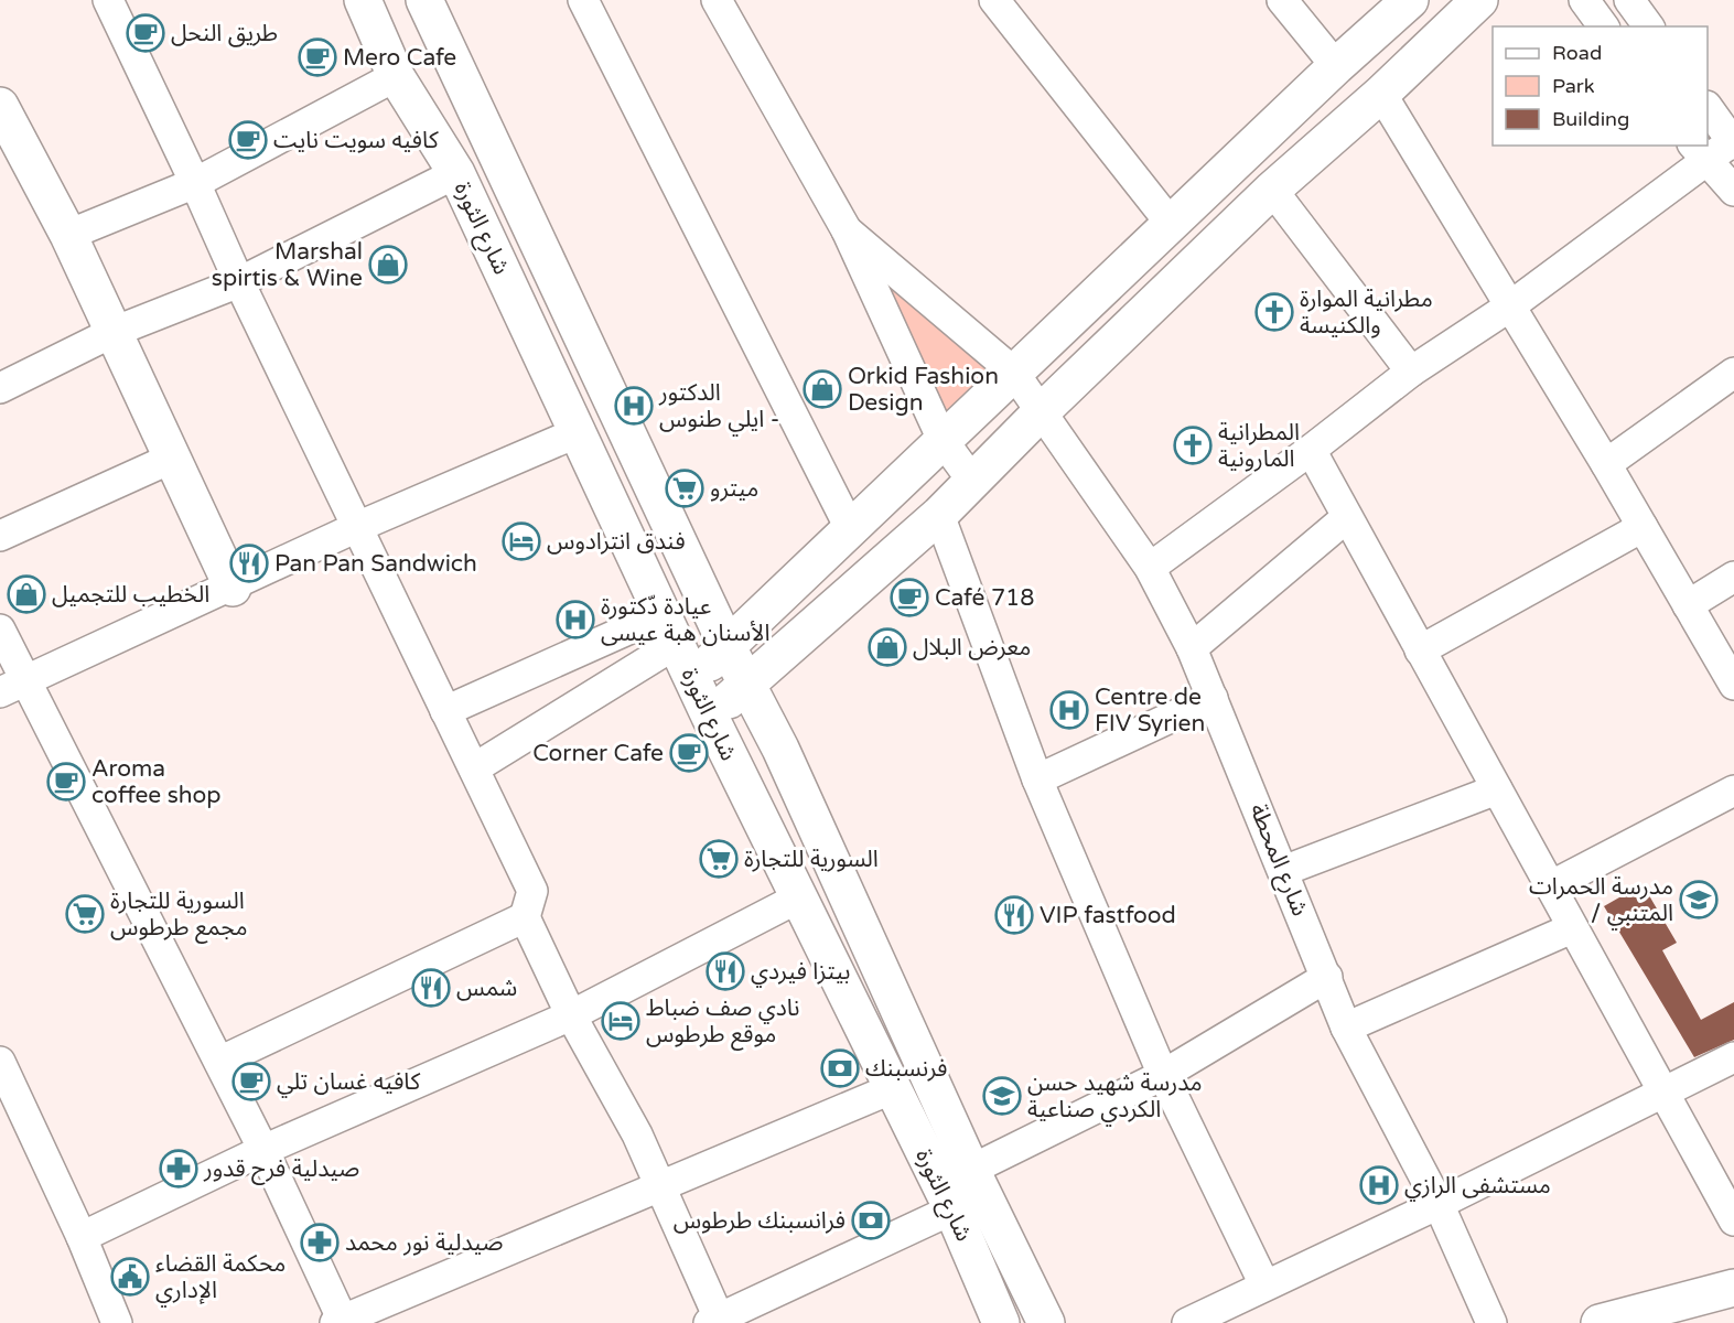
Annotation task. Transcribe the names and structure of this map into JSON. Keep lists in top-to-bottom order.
{
  "streets": {
    "main road": ["شارع الثورة"],
    "street": ["شارع المحطة"]
  },
  "places": {
    "cafe": [
      "طريق النحل",
      "Mero Cafe",
      "كافيه سويت نايت",
      "Café 718",
      "Corner Cafe",
      "Aroma coffee shop",
      "كافيه غسان تلي"
    ],
    "shop": [
      "Marshal spirtis & Wine",
      "Orkid Fashion Design",
      "الخطيب للتجميل",
      "معرض البلال"
    ],
    "church": ["مطرانية الموارة والكنيسة", "المطرانية المارونية"],
    "hospital": [
      "الدكتور ايلي طنوس -",
      "عيادة دّكتورة الأسنان هبة عيسى",
      "Centre de FIV Syrien",
      "مستشفى الرازي"
    ],
    "supermarket": ["ميترو", "السورية للتجارة", "السورية للتجارة مجمع طرطوس"],
    "hotel": ["فندق انترادوس", "نادي صف ضباط موقع طرطوس"],
    "restaurant": [
      "Pan Pan Sandwich",
      "VIP fastfood",
      "بيتزا فيردي",
      "شمس"
    ],
    "school or university": ["مدرسة الحمرات / المتنبي", "مدرسة شهيد حسن الكردي صناعية"],
    "bank": ["فرنسبنك", "فرانسبنك طرطوس"],
    "pharmacy": ["صيدلية فرح قدور", "صيدلية نور محمد"],
    "public building": ["محكمة القضاء الإداري"]
  },
  "legend": ["Road", "Park", "Building"]
}
